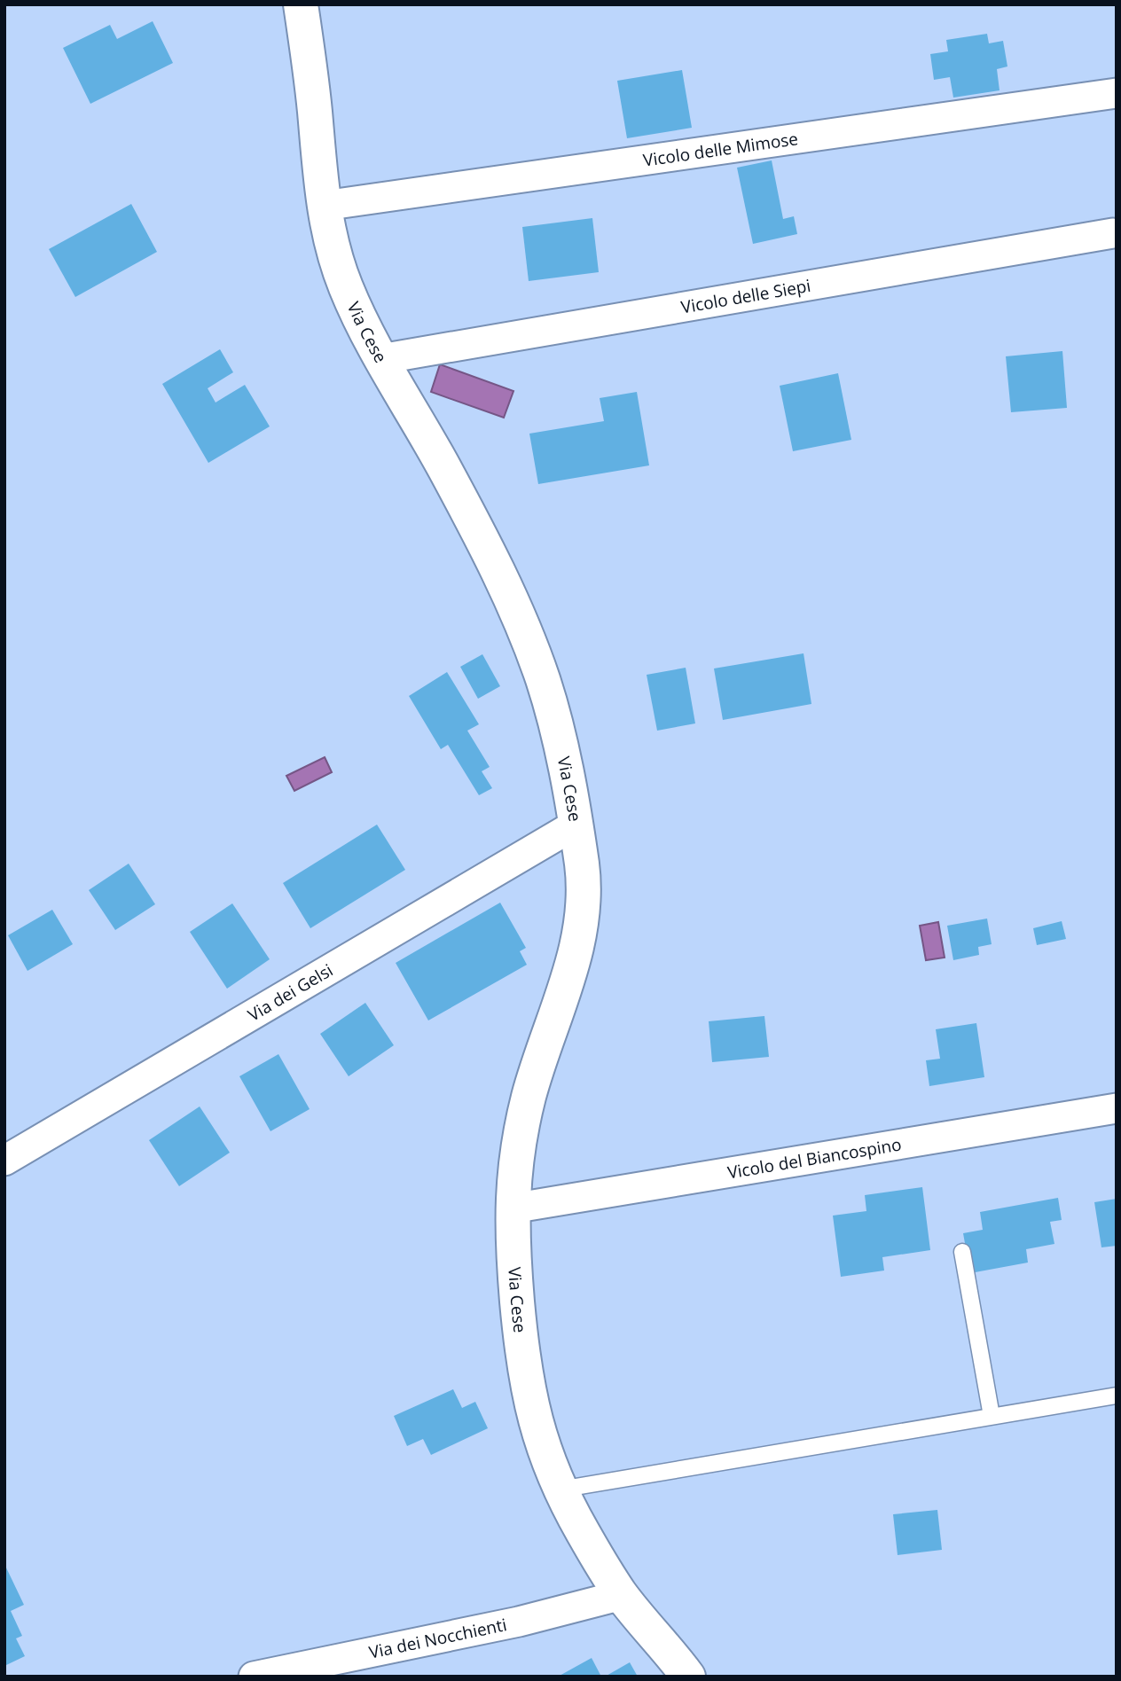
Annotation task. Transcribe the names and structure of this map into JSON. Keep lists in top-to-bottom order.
{
  "streets": {
    "street": [
      "Vicolo delle Mimose",
      "Vicolo delle Siepi",
      "Via Cese",
      "Via dei Gelsi",
      "Vicolo del Biancospino",
      "Via dei Nocchienti"
    ]
  },
  "crossings": [
    ["Vicolo delle Mimose", "Via Cese"],
    ["Vicolo delle Siepi", "Via Cese"],
    ["Via Cese", "Via dei Gelsi"],
    ["Via Cese", "Vicolo del Biancospino"],
    ["Via Cese", "Via dei Nocchienti"]
  ]
}
